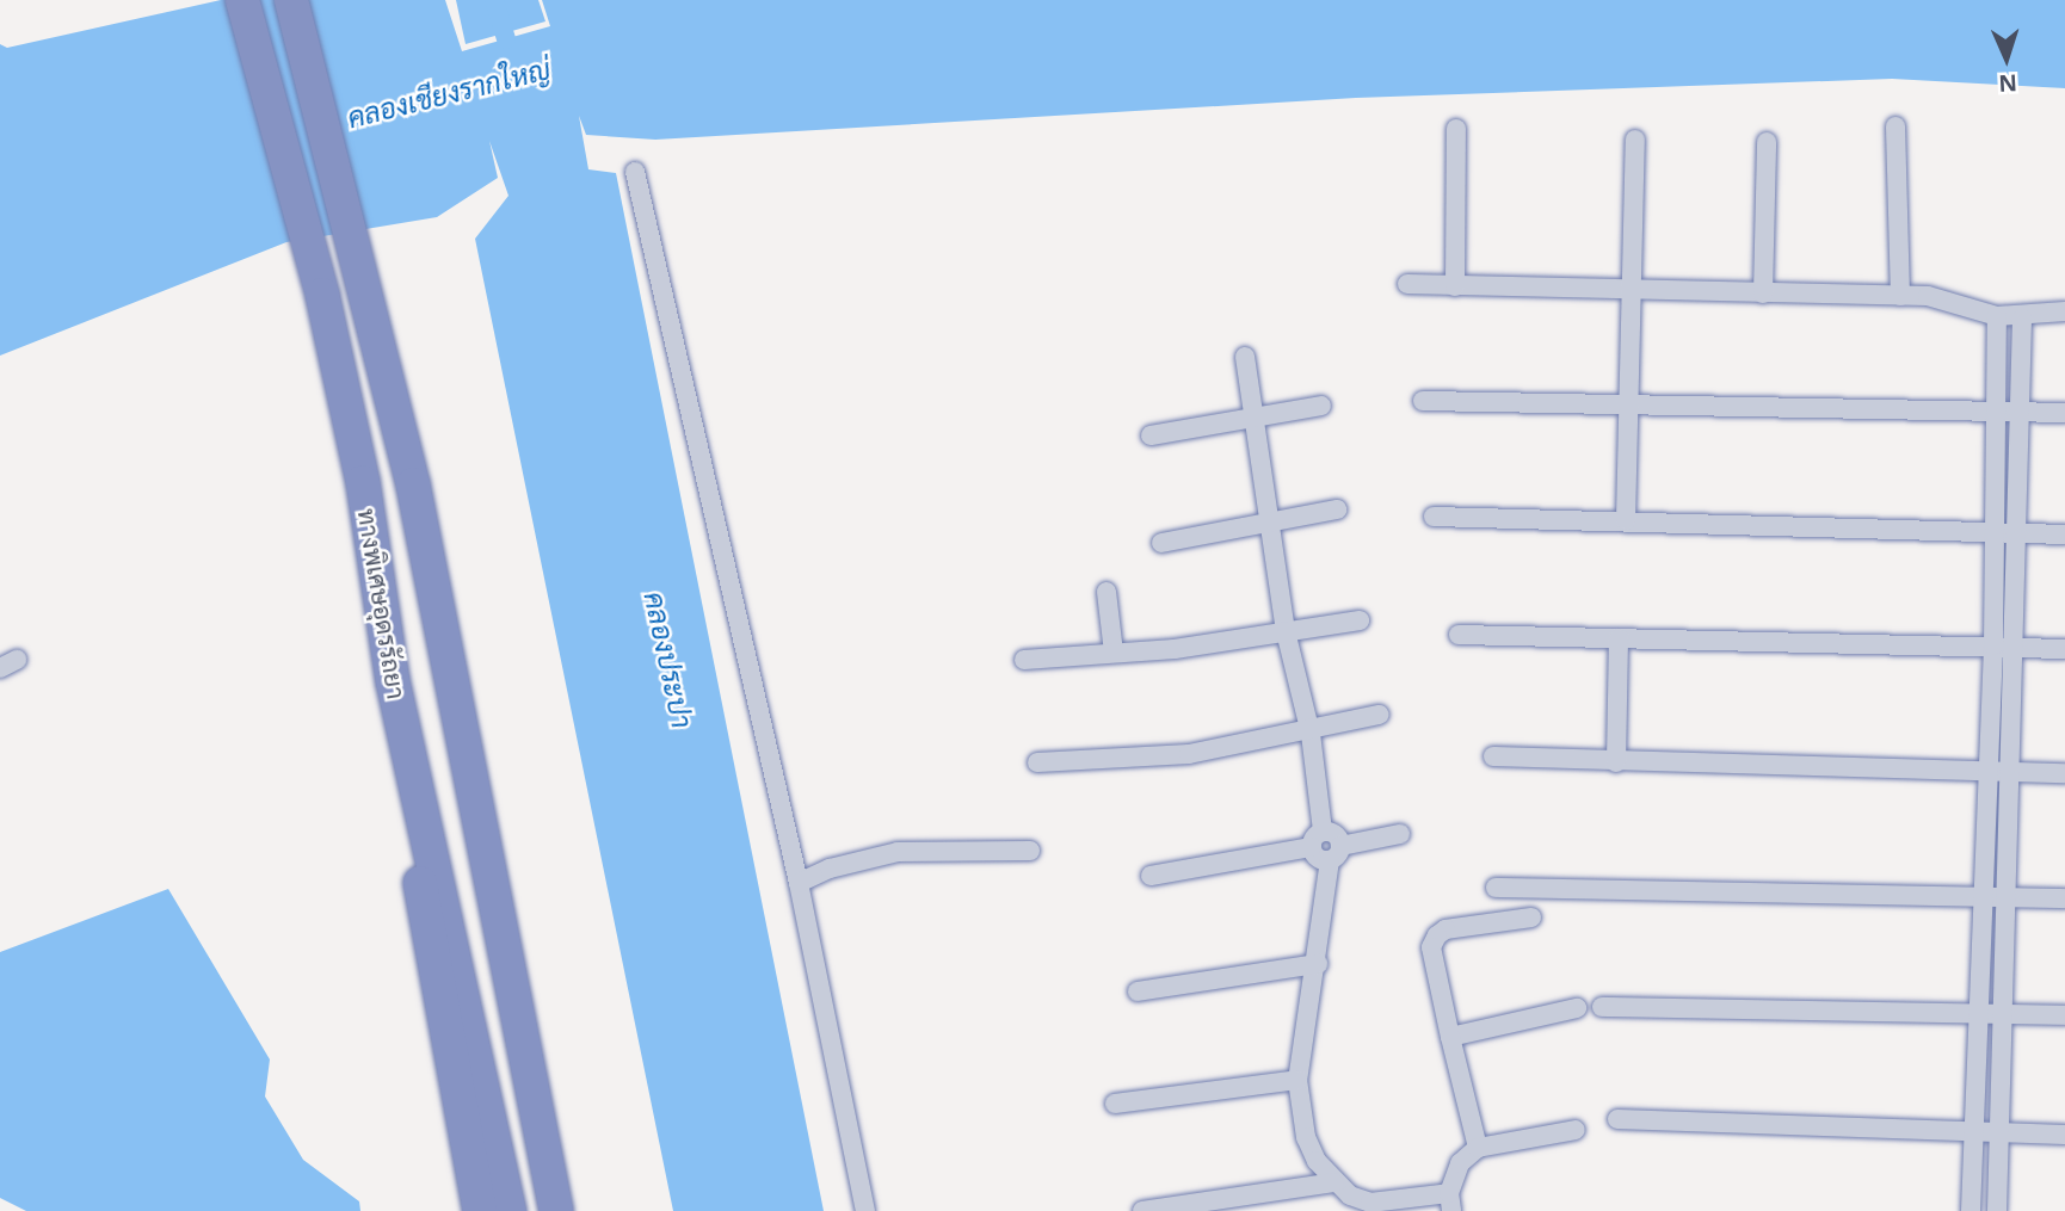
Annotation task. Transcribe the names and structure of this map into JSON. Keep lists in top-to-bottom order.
{
  "streets": {
    "highway": ["ทางพิเศษอุดรรัถยา"]
  },
  "water": ["คลองเชียงรากใหญ่", "คลองประปา"],
  "north": "bottom"
}
